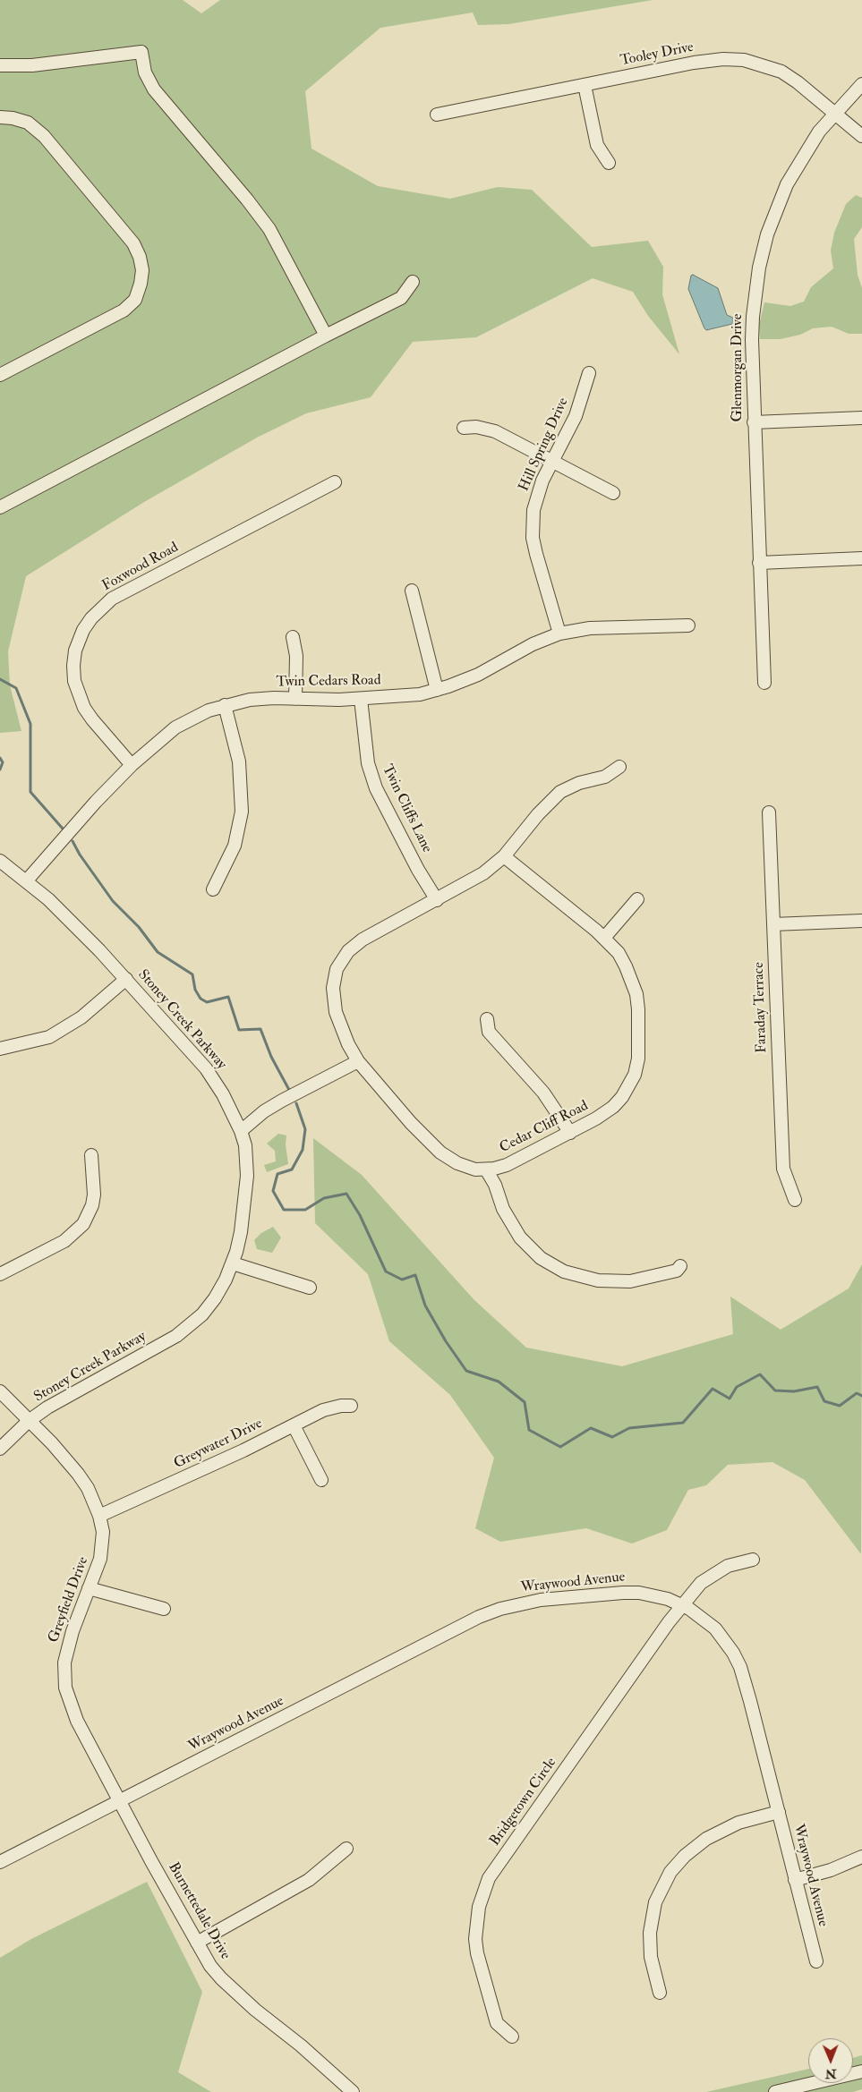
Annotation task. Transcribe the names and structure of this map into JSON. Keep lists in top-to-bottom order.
{
  "streets": {
    "street": [
      "Tooley Drive",
      "Glenmorgan Drive",
      "Hill Spring Drive",
      "Foxwood Road",
      "Twin Cedars Road",
      "Twin Cliffs Lane",
      "Faraday Terrace",
      "Stoney Creek Parkway",
      "Cedar Cliff Road",
      "Greywater Drive",
      "Wraywood Avenue",
      "Greyfield Drive",
      "Bridgetown Circle",
      "Burnettedale Drive"
    ]
  },
  "crossings": [
    ["Tooley Drive", "Glenmorgan Drive"],
    ["Hill Spring Drive", "Twin Cedars Road"],
    ["Foxwood Road", "Twin Cedars Road"],
    ["Twin Cedars Road", "Twin Cliffs Lane"],
    ["Twin Cedars Road", "Stoney Creek Parkway"],
    ["Twin Cliffs Lane", "Cedar Cliff Road"],
    ["Stoney Creek Parkway", "Greyfield Drive"],
    ["Greywater Drive", "Greyfield Drive"],
    ["Wraywood Avenue", "Greyfield Drive"],
    ["Wraywood Avenue", "Bridgetown Circle"],
    ["Wraywood Avenue", "Burnettedale Drive"],
    ["Greyfield Drive", "Burnettedale Drive"]
  ],
  "north": "bottom"
}
